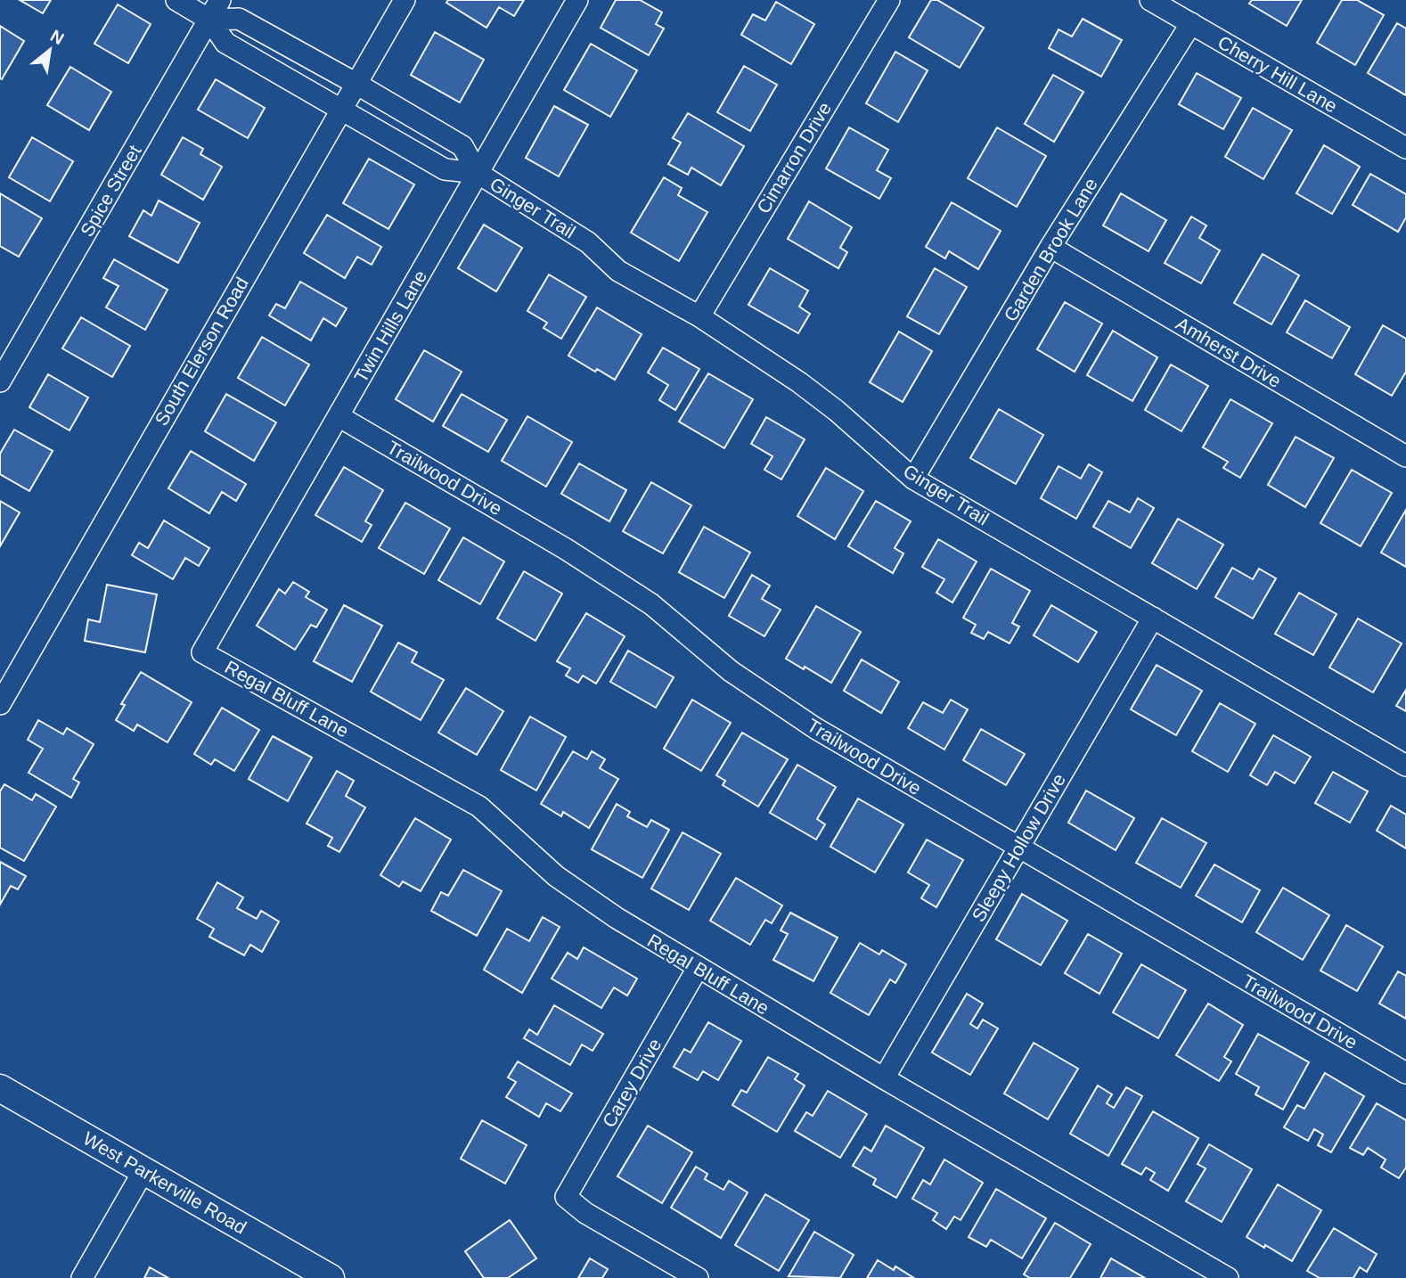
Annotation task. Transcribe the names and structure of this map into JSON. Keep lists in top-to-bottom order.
{
  "streets": {
    "main road": ["West Parkerville Road"],
    "street": [
      "Cherry Hill Lane",
      "Cimarron Drive",
      "Spice Street",
      "Ginger Trail",
      "Garden Brook Lane",
      "Twin Hills Lane",
      "South Elerson Road",
      "Amherst Drive",
      "Trailwood Drive",
      "Regal Bluff Lane",
      "Sleepy Hollow Drive",
      "Carey Drive"
    ]
  },
  "crossings": [
    ["Cherry Hill Lane", "Garden Brook Lane"],
    ["Cimarron Drive", "Ginger Trail"],
    ["Spice Street", "Ginger Trail"],
    ["Ginger Trail", "Garden Brook Lane"],
    ["Ginger Trail", "Twin Hills Lane"],
    ["Ginger Trail", "South Elerson Road"],
    ["Ginger Trail", "Sleepy Hollow Drive"],
    ["Garden Brook Lane", "Amherst Drive"],
    ["Twin Hills Lane", "Trailwood Drive"],
    ["Twin Hills Lane", "Regal Bluff Lane"],
    ["Trailwood Drive", "Sleepy Hollow Drive"],
    ["Regal Bluff Lane", "Sleepy Hollow Drive"],
    ["Regal Bluff Lane", "Carey Drive"]
  ],
  "north": "top right"
}
